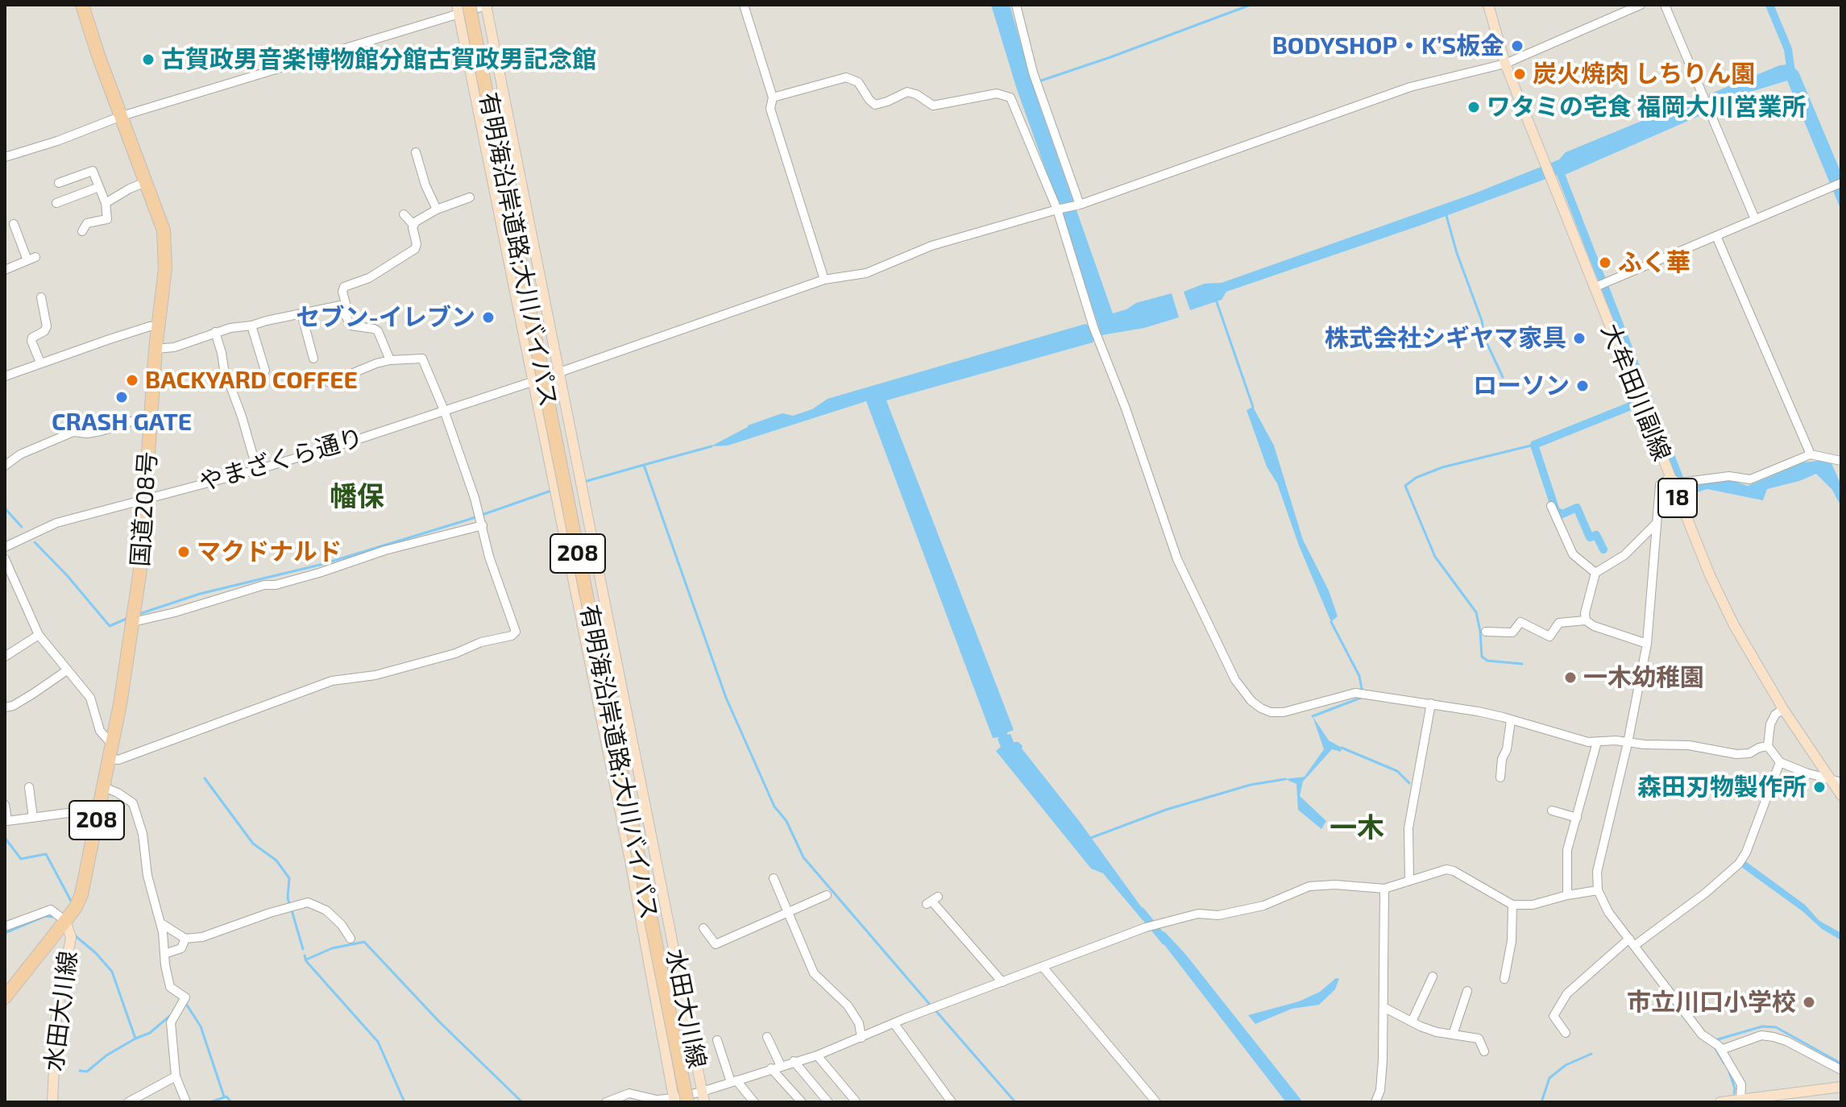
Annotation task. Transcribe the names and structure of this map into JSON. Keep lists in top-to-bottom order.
{
  "streets": {
    "highway": ["有明海沿岸道路;大川バイパス", "国道208号", "208"],
    "main road": ["大牟田川副線", "18", "水田大川線"],
    "street": ["やまざくら通り"]
  },
  "crossings": [
    ["有明海沿岸道路;大川バイパス", "水田大川線"],
    ["大牟田川副線", "やまざくら通り"],
    ["やまざくら通り", "国道208号"],
    ["やまざくら通り", "水田大川線"],
    ["国道208号", "水田大川線"]
  ],
  "districts": ["幡保", "一木"],
  "places": [
    "BODYSHOP・K’S板金",
    "古賀政男音楽博物館分館古賀政男記念館",
    "炭火焼肉 しちりん園",
    "ワタミの宅食 福岡大川営業所",
    "ふく華",
    "セブン-イレブン",
    "株式会社シギヤマ家具",
    "BACKYARD COFFEE",
    "ローソン",
    "CRASH GATE",
    "マクドナルド",
    "一木幼稚園",
    "森田刃物製作所",
    "市立川口小学校"
  ]
}
